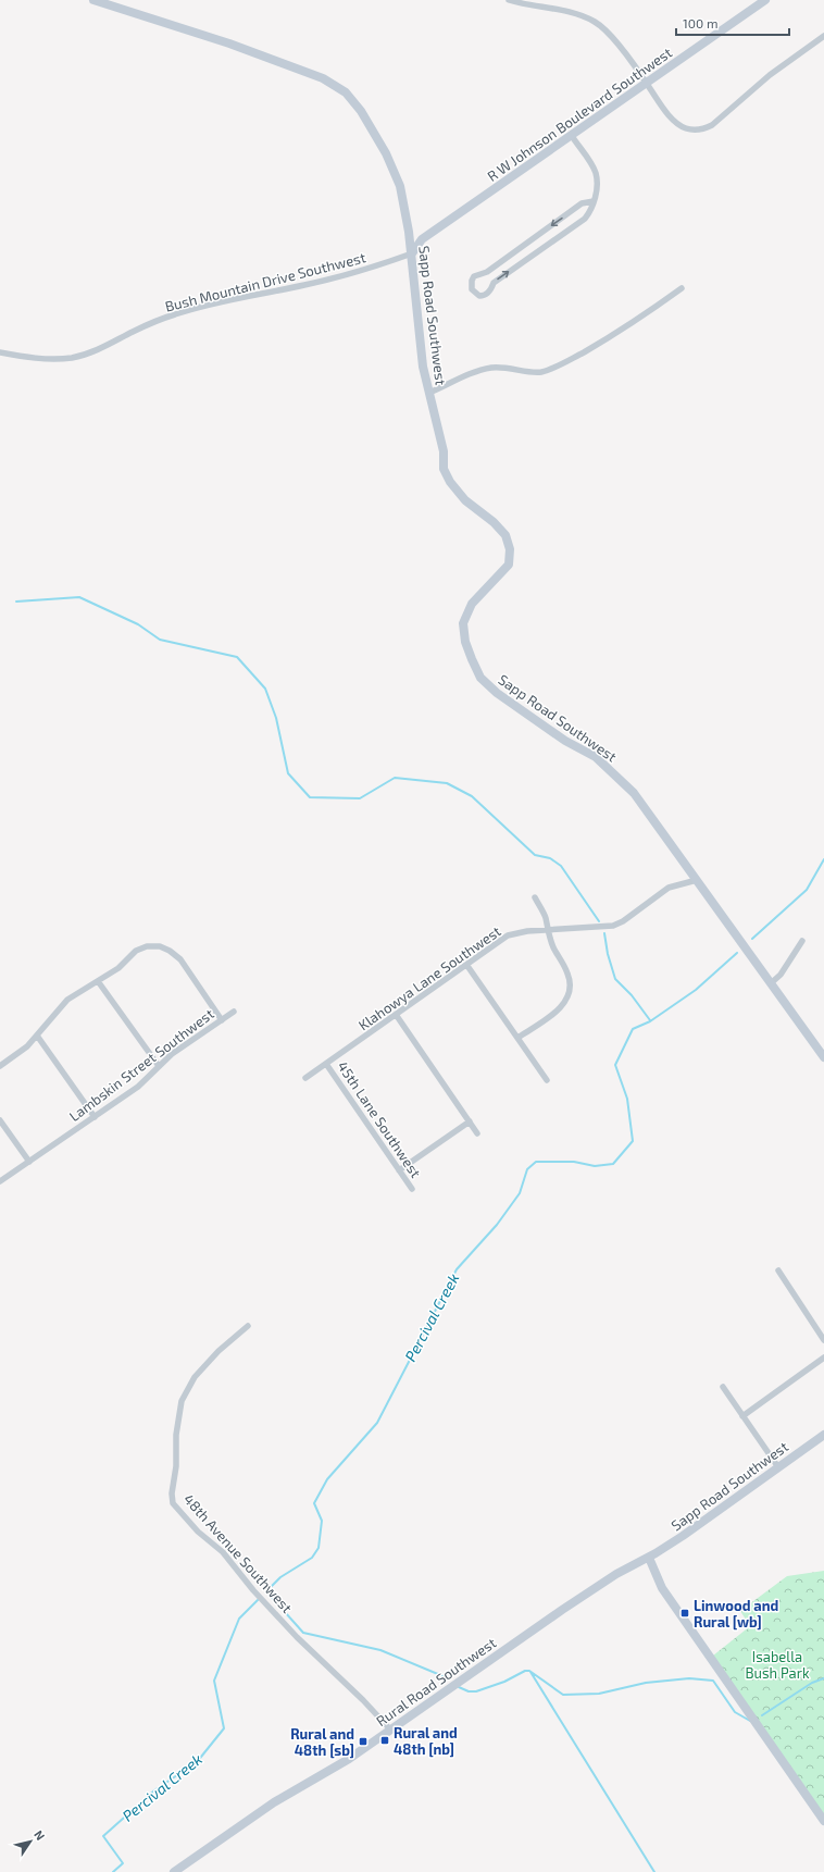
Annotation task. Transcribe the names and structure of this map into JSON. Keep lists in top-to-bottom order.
{
  "streets": {
    "street": [
      "R W Johnson Boulevard Southwest",
      "Bush Mountain Drive Southwest",
      "Sapp Road Southwest",
      "Klahowya Lane Southwest",
      "Lambskin Street Southwest",
      "45th Lane Southwest",
      "48th Avenue Southwest",
      "Rural Road Southwest"
    ]
  },
  "crossings": [
    ["R W Johnson Boulevard Southwest", "Bush Mountain Drive Southwest"],
    ["R W Johnson Boulevard Southwest", "Sapp Road Southwest"],
    ["Bush Mountain Drive Southwest", "Sapp Road Southwest"],
    ["Sapp Road Southwest", "Klahowya Lane Southwest"],
    ["Sapp Road Southwest", "Rural Road Southwest"],
    ["Klahowya Lane Southwest", "45th Lane Southwest"],
    ["48th Avenue Southwest", "Rural Road Southwest"]
  ],
  "water": ["Percival Creek"],
  "parks": ["Isabella Bush Park"],
  "places": {
    "transit": ["Linwood and Rural [wb]", "Rural and 48th [nb]", "Rural and 48th [sb]"]
  },
  "scale_bar": "100 m",
  "north": "top right"
}
